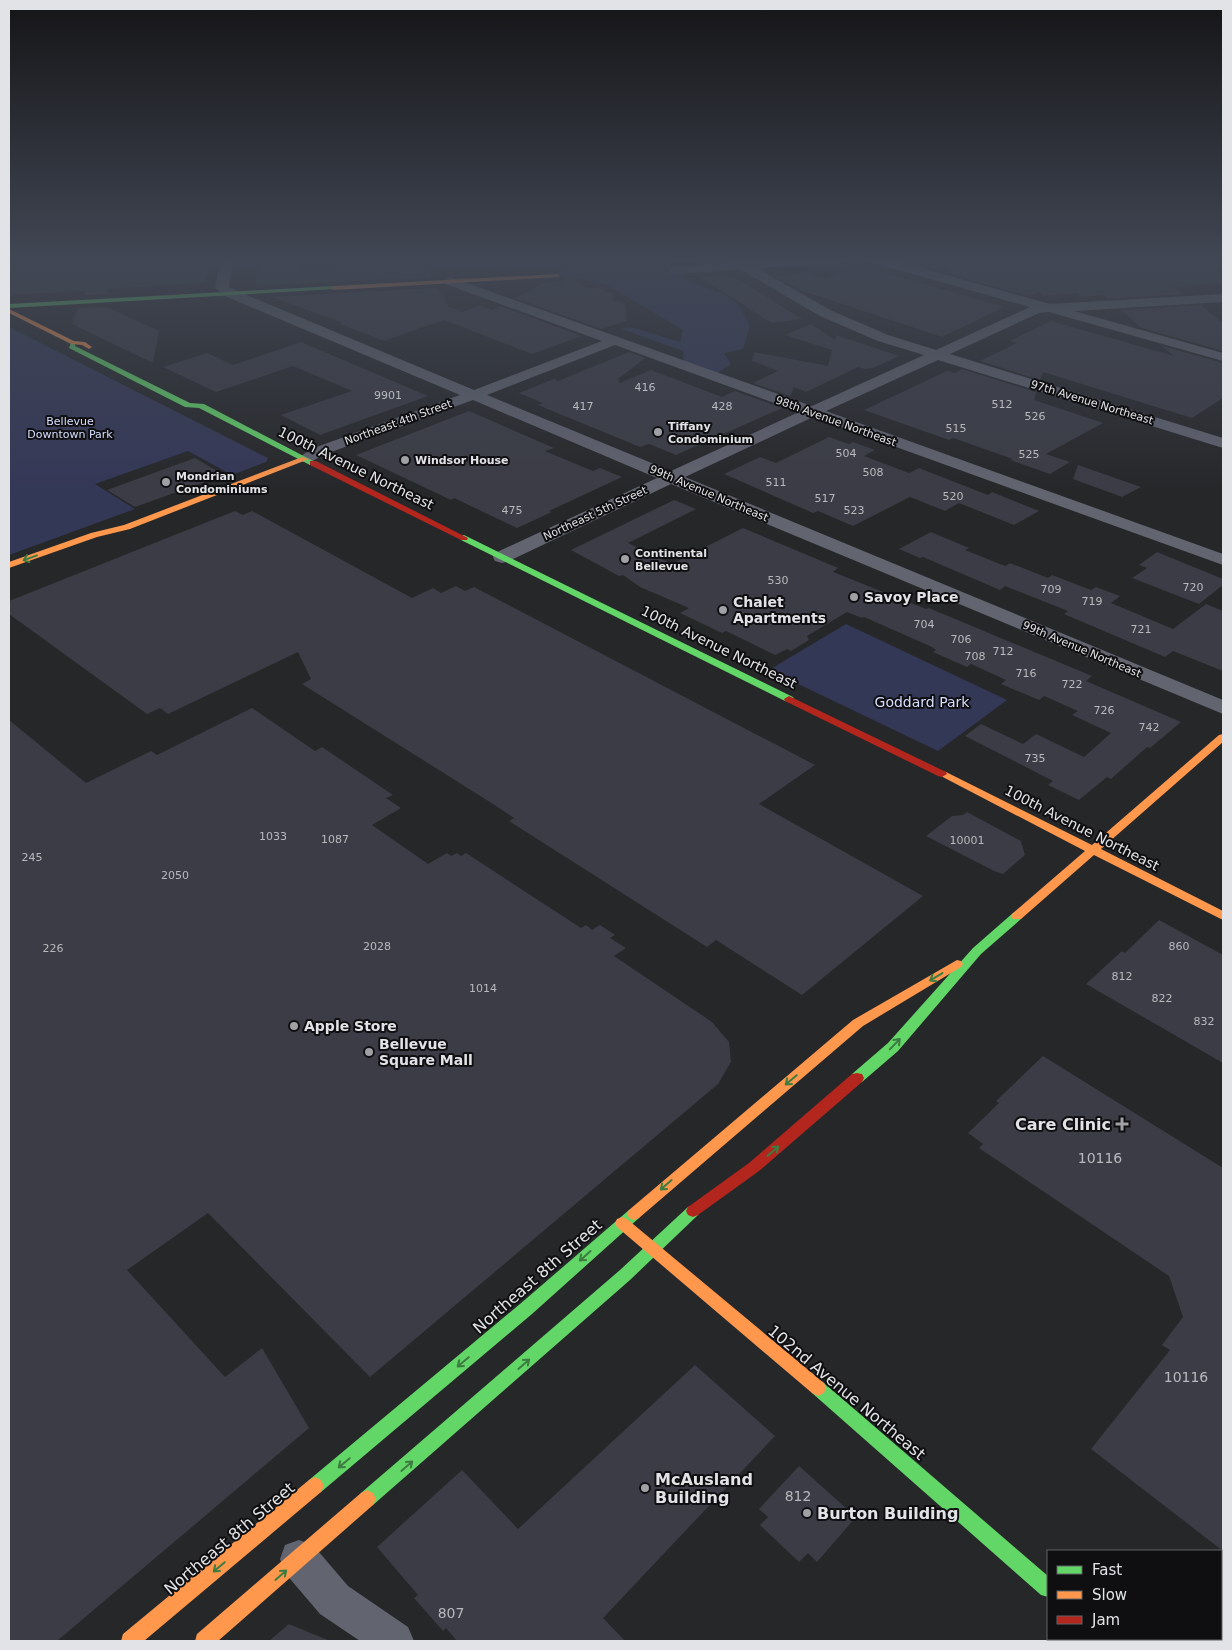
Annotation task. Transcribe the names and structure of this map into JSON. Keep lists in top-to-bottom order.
{
  "streets": {
    "main road": [
      "Northeast 4th Street",
      "100th Avenue Northeast",
      "Northeast 8th Street",
      "102nd Avenue Northeast"
    ],
    "street": [
      "97th Avenue Northeast",
      "98th Avenue Northeast",
      "99th Avenue Northeast",
      "Northeast 5th Street"
    ]
  },
  "crossings": [
    ["97th Avenue Northeast", "Northeast 5th Street"],
    ["98th Avenue Northeast", "Northeast 4th Street"],
    ["98th Avenue Northeast", "Northeast 5th Street"],
    ["Northeast 4th Street", "100th Avenue Northeast"],
    ["Northeast 4th Street", "99th Avenue Northeast"],
    ["100th Avenue Northeast", "Northeast 5th Street"],
    ["100th Avenue Northeast", "Northeast 8th Street"],
    ["99th Avenue Northeast", "Northeast 5th Street"],
    ["Northeast 8th Street", "102nd Avenue Northeast"]
  ],
  "parks": ["Bellevue Downtown Park", "Goddard Park"],
  "places": {
    "other": [
      "Tiffany Condominium",
      "Windsor House",
      "Mondrian Condominiums",
      "Continental Bellevue",
      "Savoy Place",
      "Chalet Apartments",
      "Apple Store",
      "Bellevue Square Mall",
      "McAusland Building",
      "Burton Building"
    ],
    "health": ["Care Clinic"]
  },
  "house_numbers": [
    "416",
    "9901",
    "512",
    "417",
    "428",
    "526",
    "515",
    "504",
    "525",
    "508",
    "511",
    "520",
    "517",
    "475",
    "523",
    "530",
    "720",
    "709",
    "719",
    "704",
    "721",
    "706",
    "712",
    "708",
    "716",
    "722",
    "726",
    "742",
    "735",
    "1033",
    "1087",
    "10001",
    "245",
    "2050",
    "2028",
    "860",
    "226",
    "812",
    "1014",
    "822",
    "832",
    "10116",
    "10116",
    "812",
    "807"
  ],
  "legend": ["Fast", "Slow", "Jam"]
}
